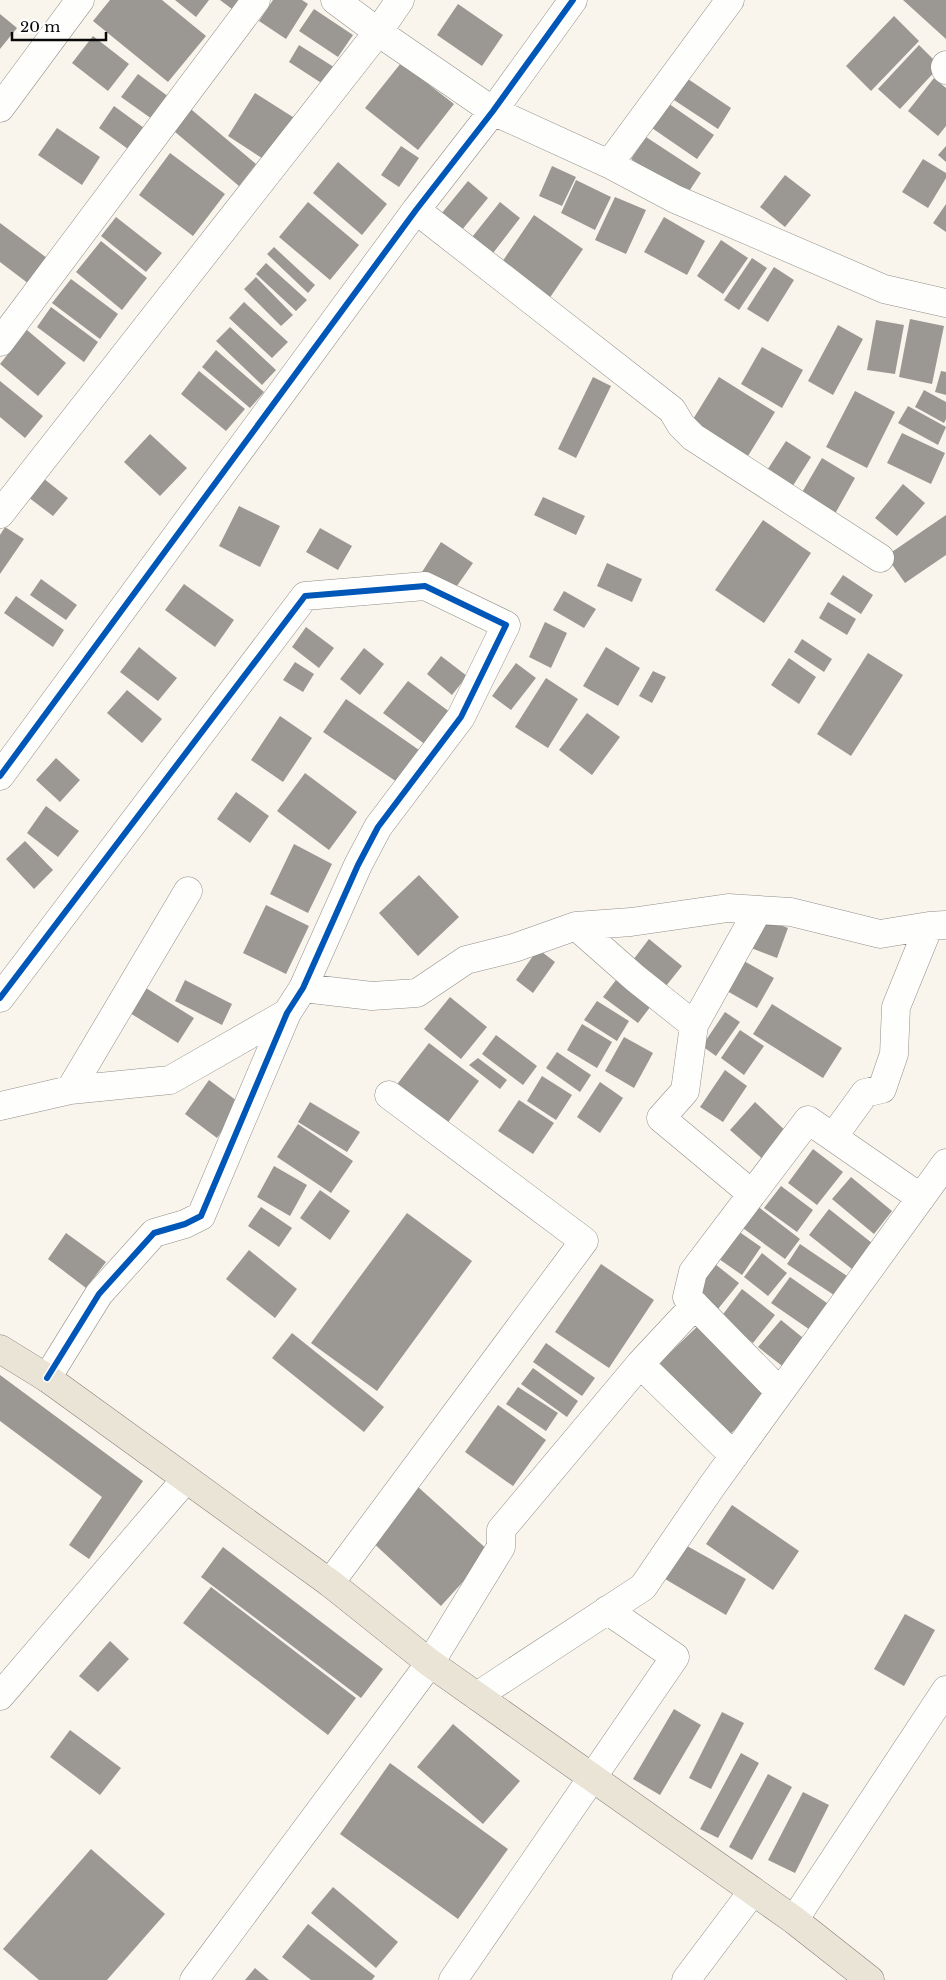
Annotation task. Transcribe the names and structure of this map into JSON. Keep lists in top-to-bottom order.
{
  "scale_bar": "20 m"
}
